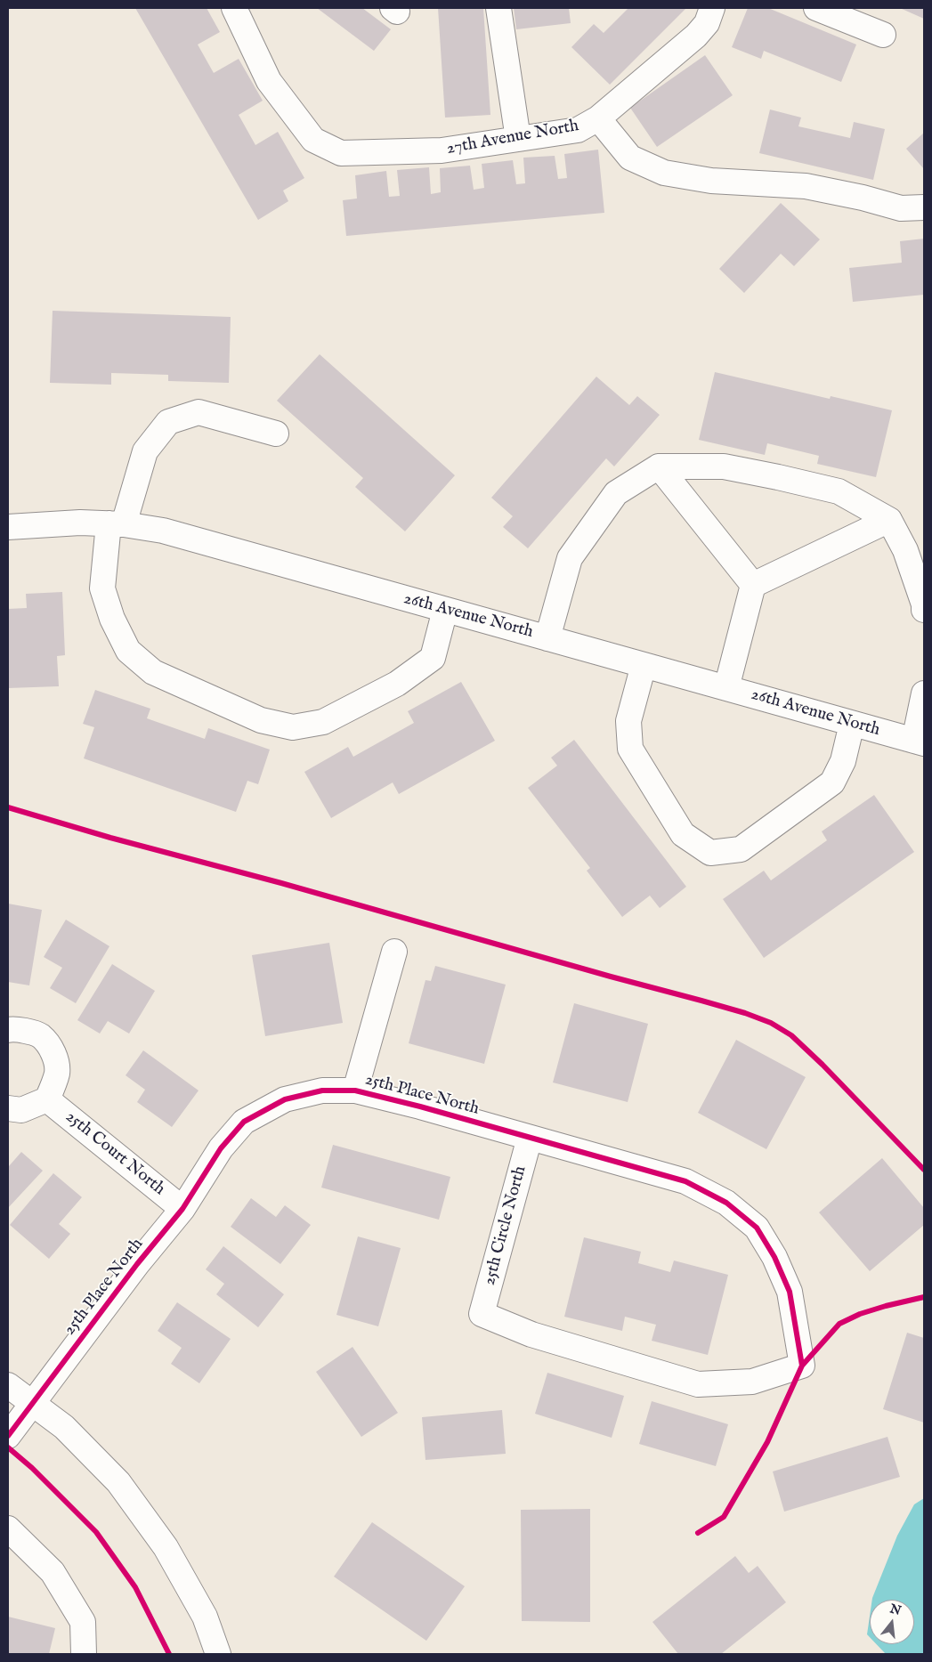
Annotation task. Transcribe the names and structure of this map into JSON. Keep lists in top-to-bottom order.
{
  "streets": {
    "street": [
      "27th Avenue North",
      "26th Avenue North",
      "25th Place North",
      "25th Court North",
      "25th Circle North"
    ]
  },
  "crossings": [
    ["25th Place North", "25th Court North"],
    ["25th Place North", "25th Circle North"]
  ],
  "north": "top"
}
